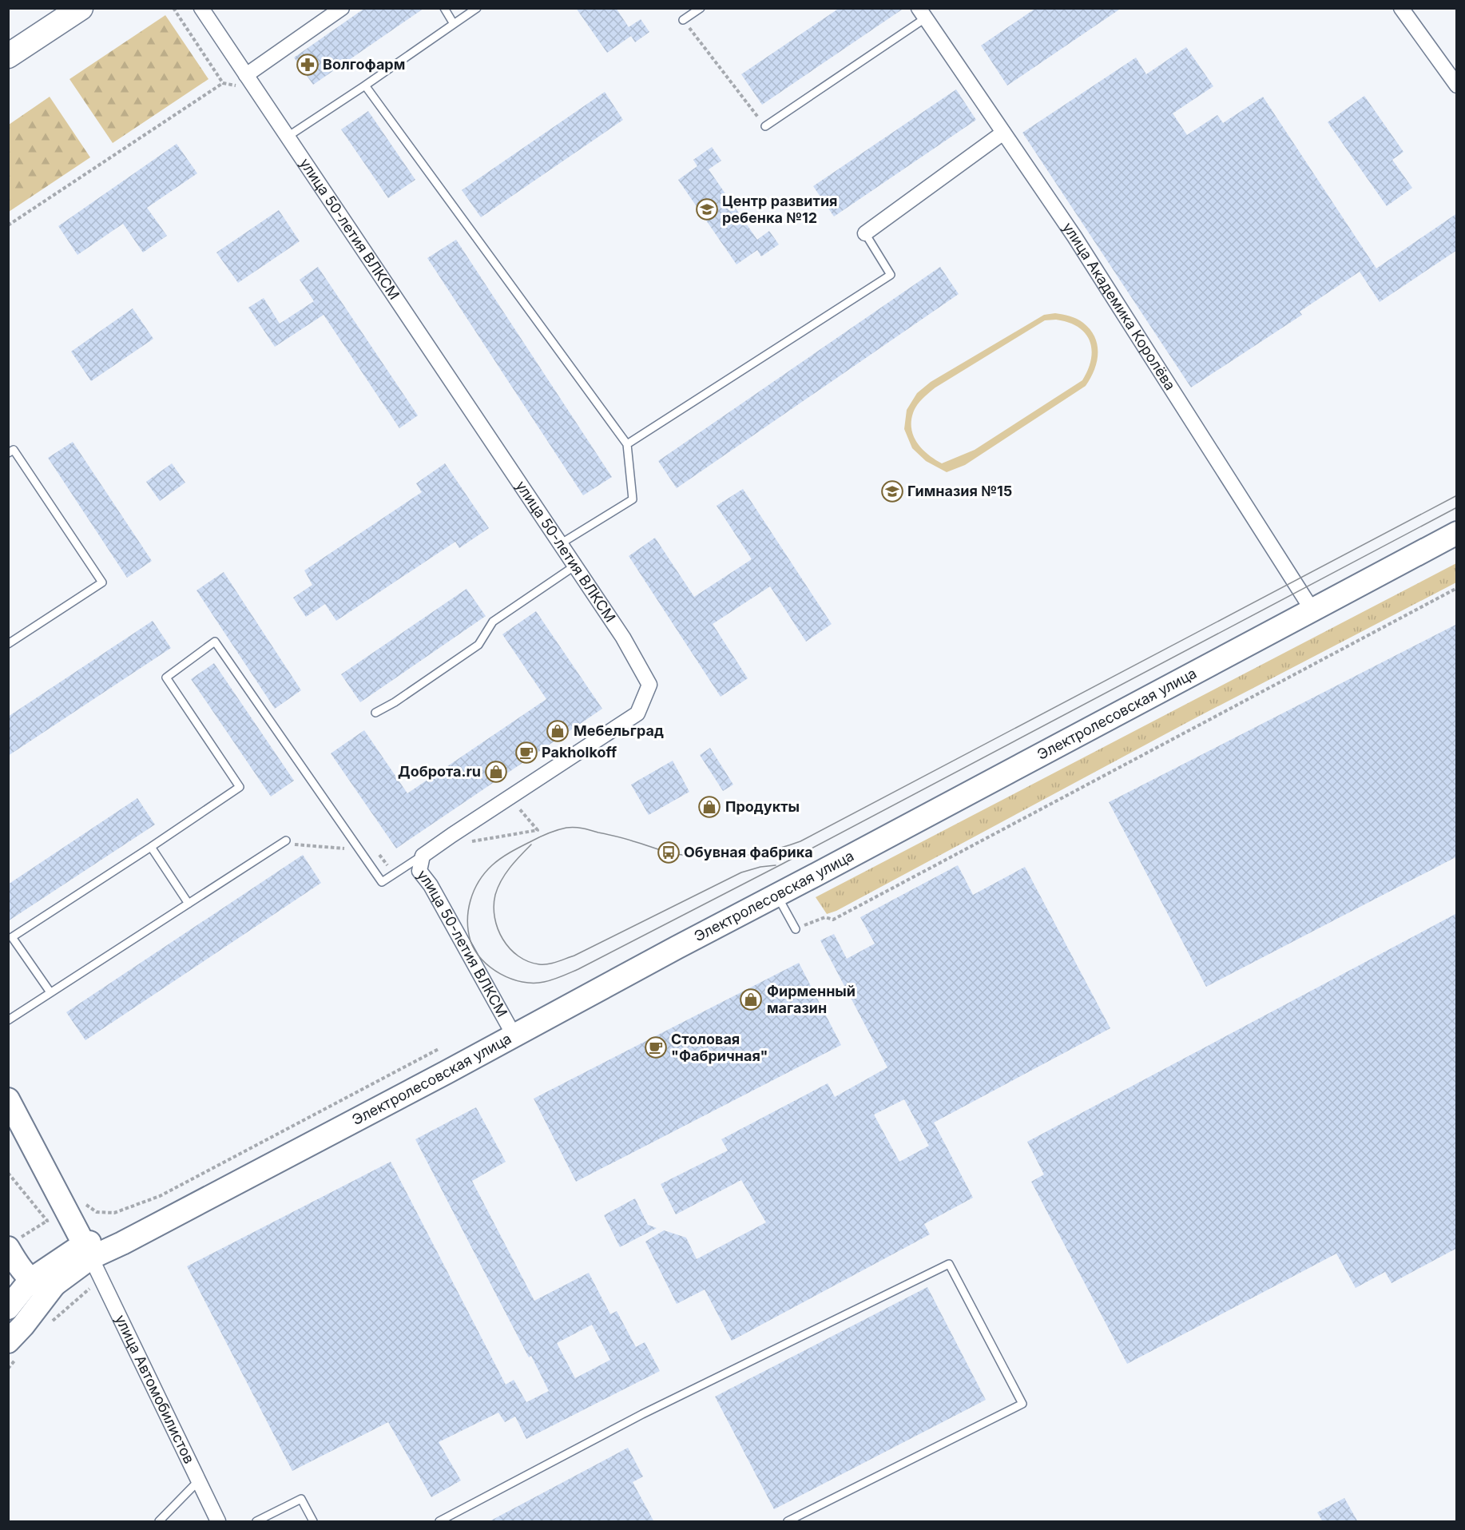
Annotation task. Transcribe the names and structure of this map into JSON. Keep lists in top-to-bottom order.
{
  "streets": {
    "main road": ["Электролесовская улица", "улица Автомобилистов"],
    "street": ["улица 50-летия ВЛКСМ", "улица Академика Королёва"]
  },
  "crossings": [
    ["улица 50-летия ВЛКСМ", "Электролесовская улица"],
    ["улица Академика Королёва", "Электролесовская улица"],
    ["Электролесовская улица", "улица Автомобилистов"]
  ],
  "places": {
    "pharmacy": ["Волгофарм"],
    "school or university": ["Центр развития ребенка №12", "Гимназия №15"],
    "shop": [
      "Мебельград",
      "Доброта.ru",
      "Продукты",
      "Фирменный магазин"
    ],
    "cafe": ["Pakholkoff", "Столовая \"Фабричная\""],
    "bus stop": ["Обувная фабрика"]
  }
}
